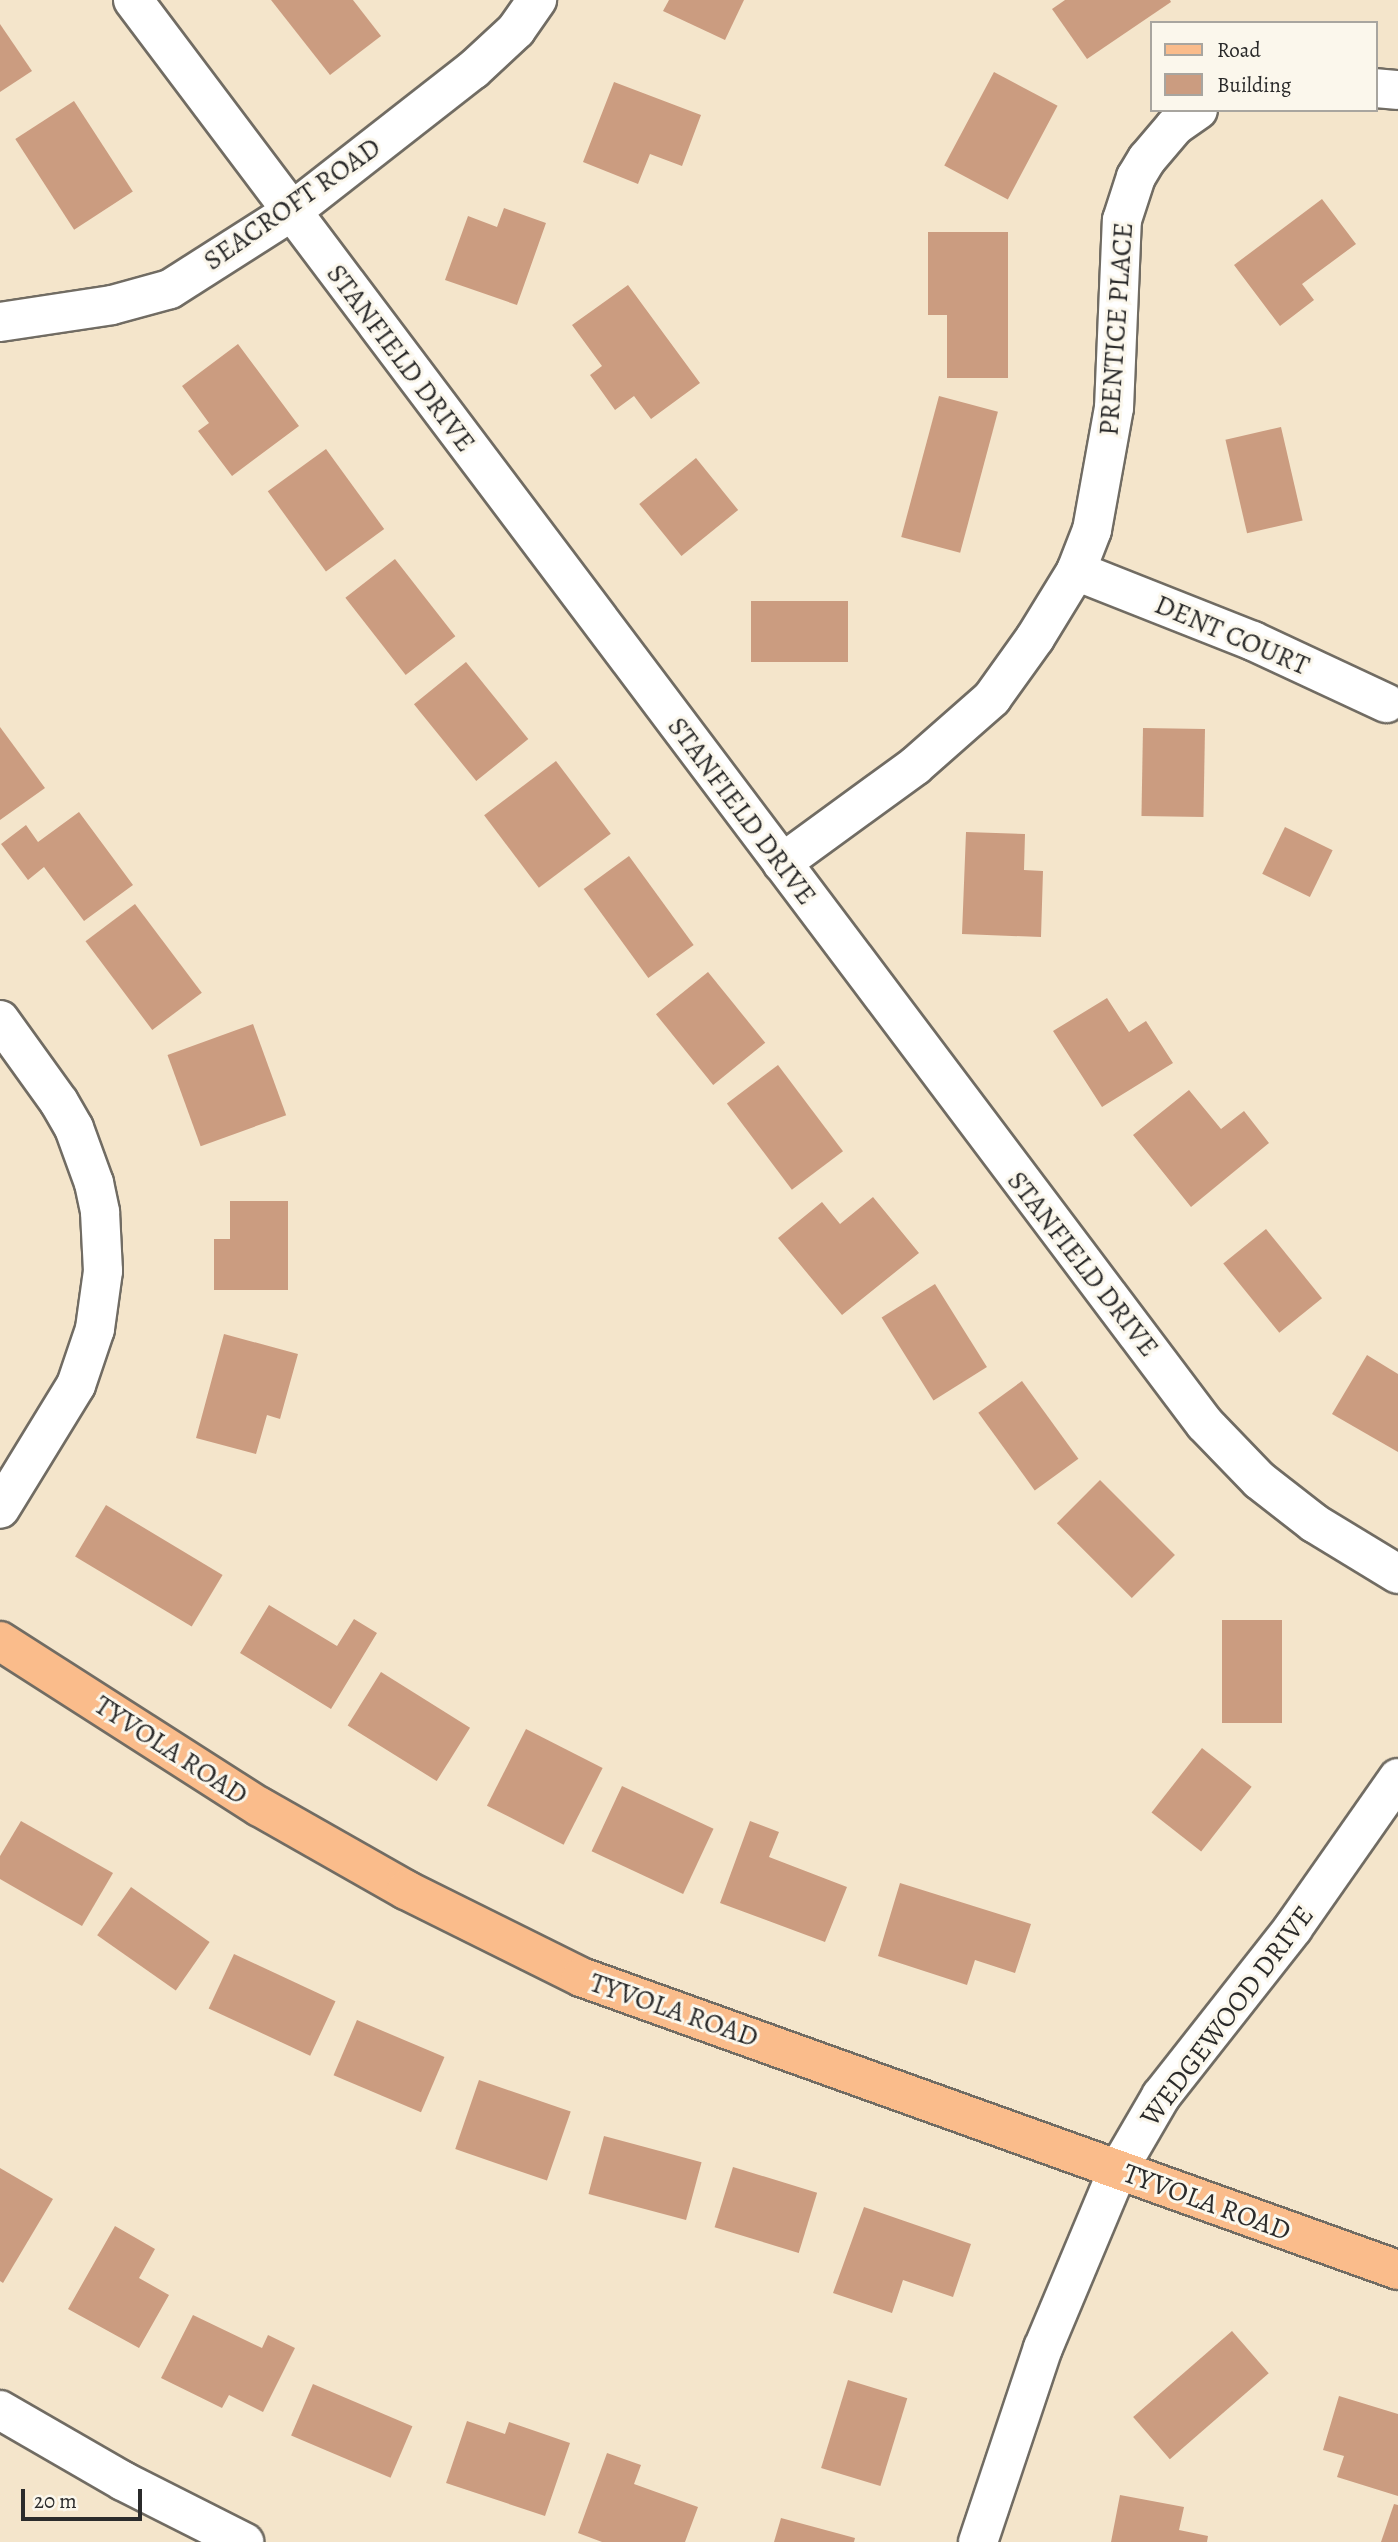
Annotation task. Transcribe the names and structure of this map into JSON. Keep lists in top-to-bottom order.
{
  "streets": {
    "main road": ["TYVOLA ROAD"],
    "street": [
      "SEACROFT ROAD",
      "PRENTICE PLACE",
      "STANFIELD DRIVE",
      "DENT COURT",
      "WEDGEWOOD DRIVE"
    ]
  },
  "crossings": [
    ["SEACROFT ROAD", "STANFIELD DRIVE"],
    ["PRENTICE PLACE", "STANFIELD DRIVE"],
    ["PRENTICE PLACE", "DENT COURT"],
    ["TYVOLA ROAD", "WEDGEWOOD DRIVE"]
  ],
  "legend": ["Road", "Building"],
  "scale_bar": "20 m"
}
